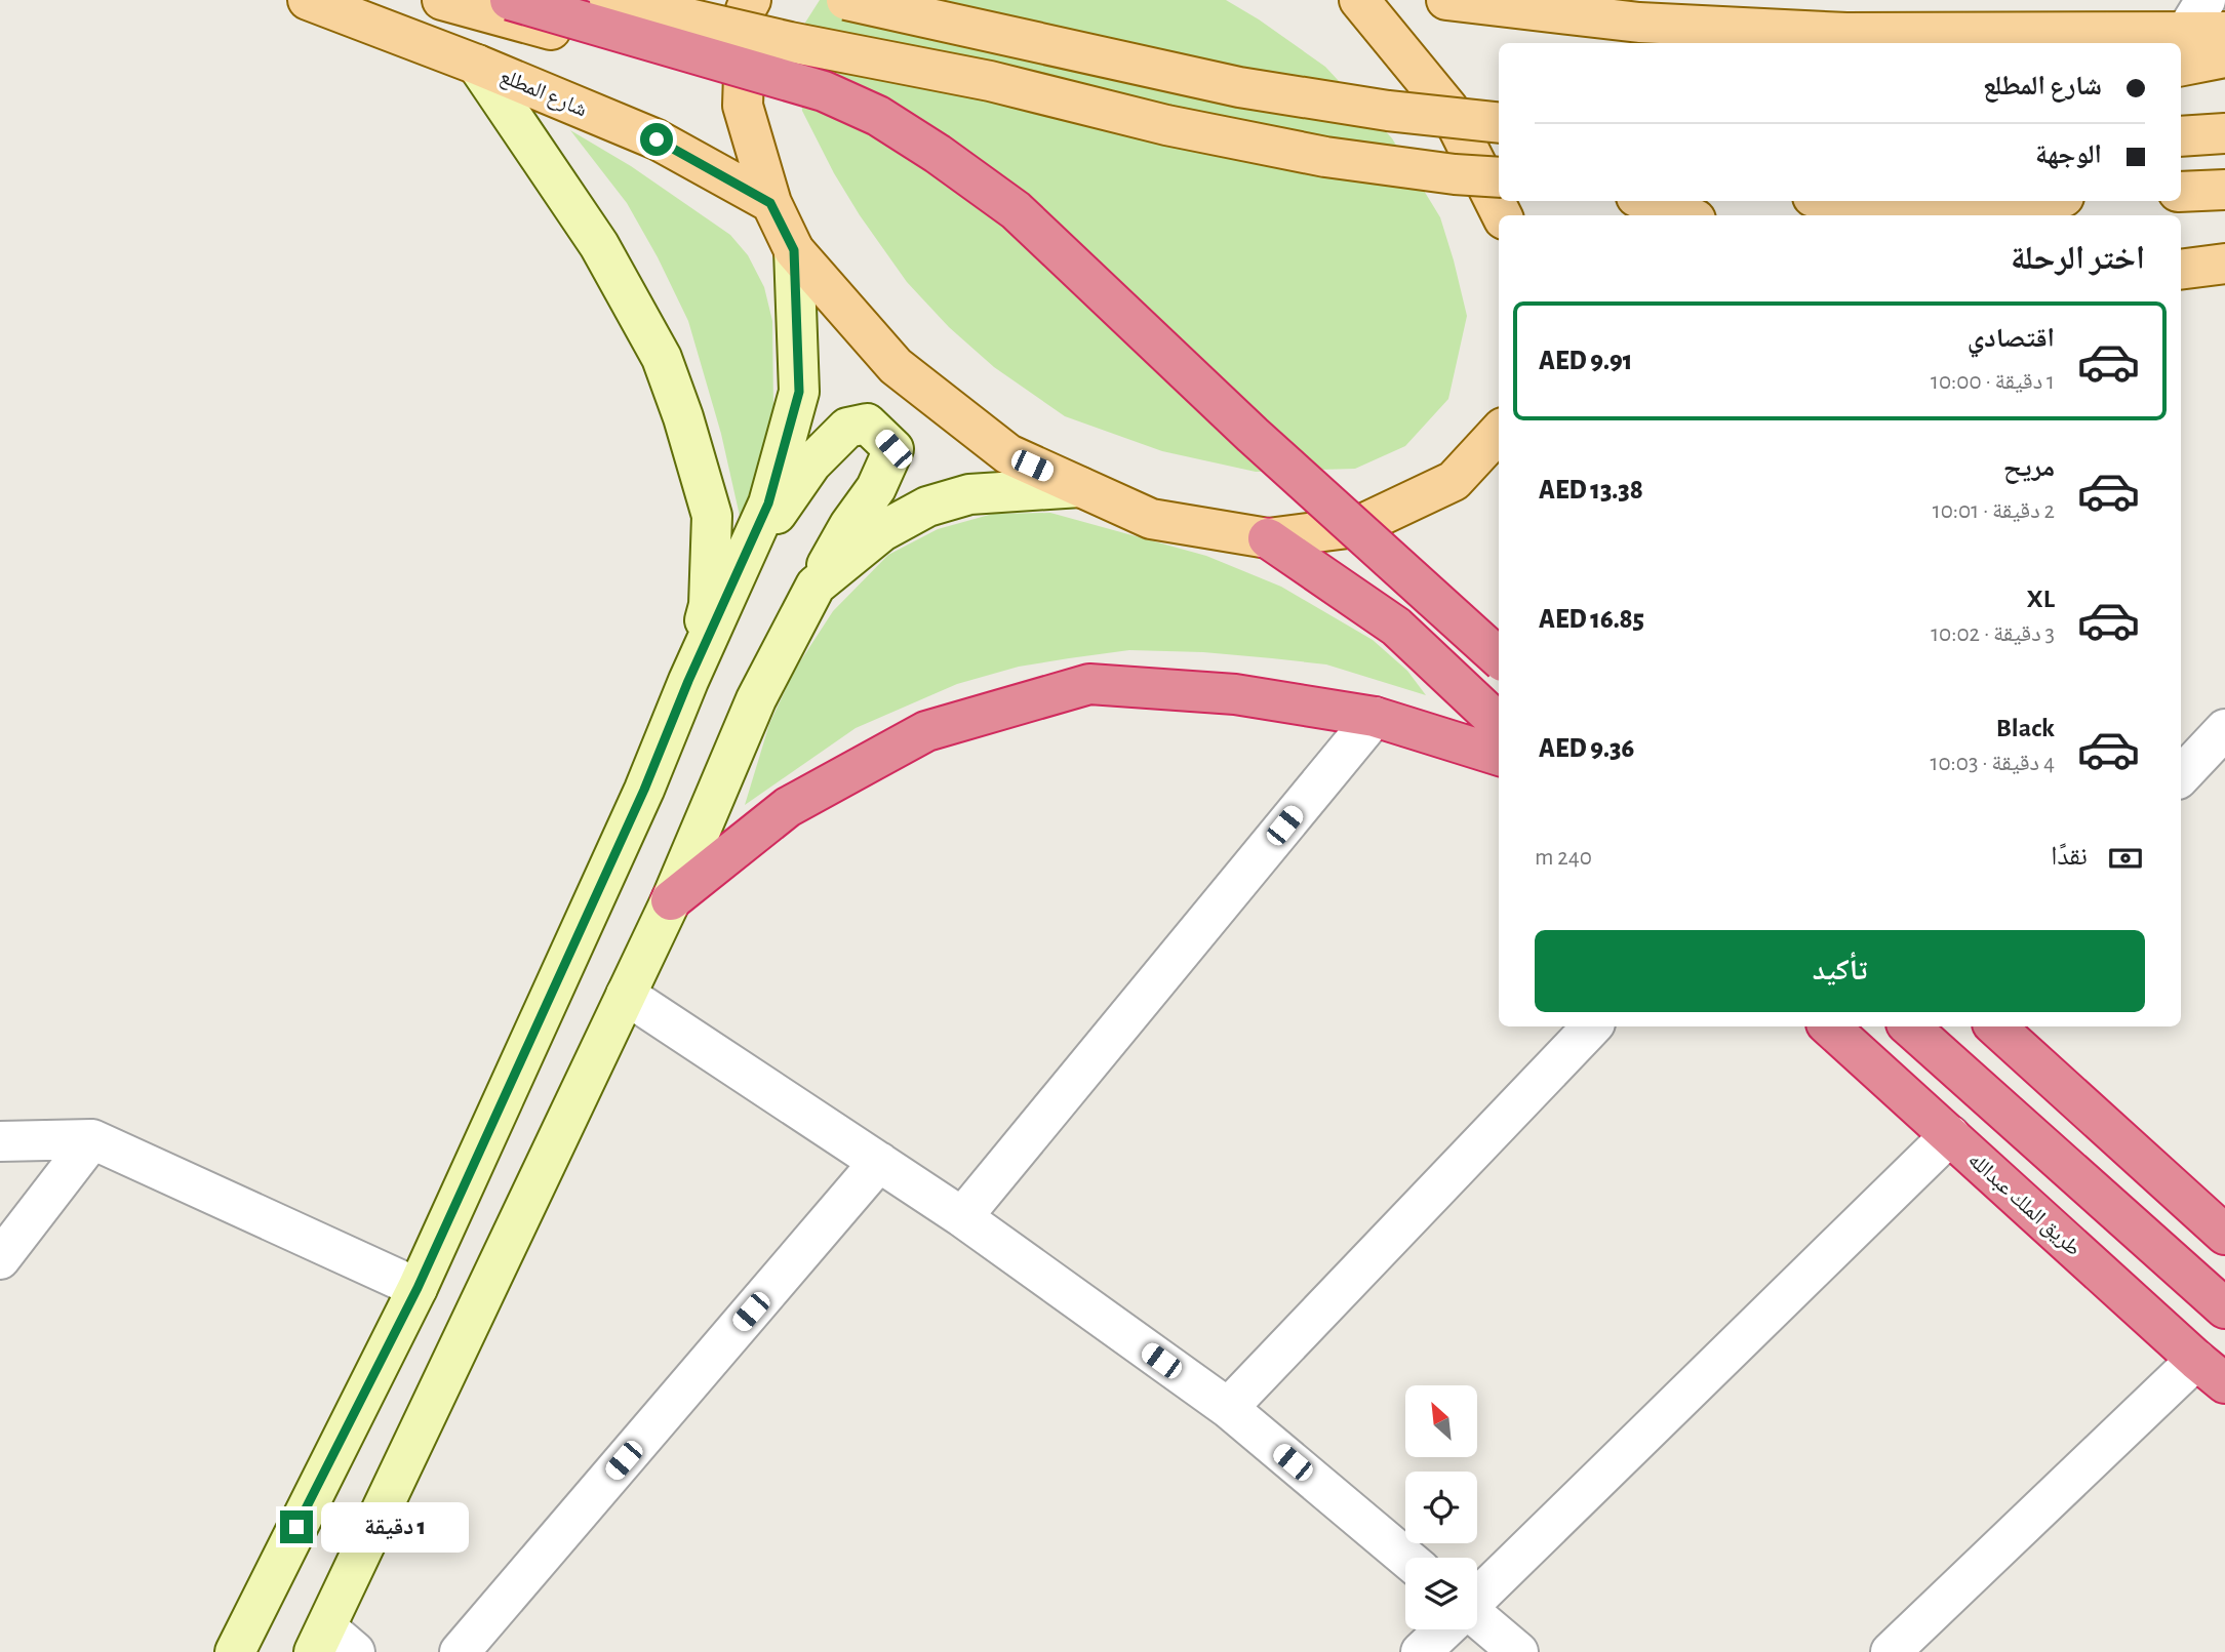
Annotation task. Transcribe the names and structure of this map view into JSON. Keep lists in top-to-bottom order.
{
  "streets": {
    "highway": ["طريق الملك عبدالله"],
    "main road": ["شارع المطلع"]
  },
  "north": "top left",
  "page": {
    "banner": ["شارع المطلع", "الوجهة"],
    "heading": "اختر الرحلة",
    "list": [
      {
        "name": "اقتصادي",
        "note": "1 دقيقة · 10:00",
        "value": "AED 9.91"
      },
      {
        "name": "مريح",
        "note": "2 دقيقة · 10:01",
        "value": "AED 13.38"
      },
      {
        "name": "XL",
        "note": "3 دقيقة · 10:02",
        "value": "AED 16.85"
      },
      {
        "name": "Black",
        "note": "4 دقيقة · 10:03",
        "value": "AED 9.36"
      }
    ],
    "pay": ["نقدًا", "240 m"],
    "buttons": "تأكيد",
    "bubble": "1 دقيقة"
  }
}
